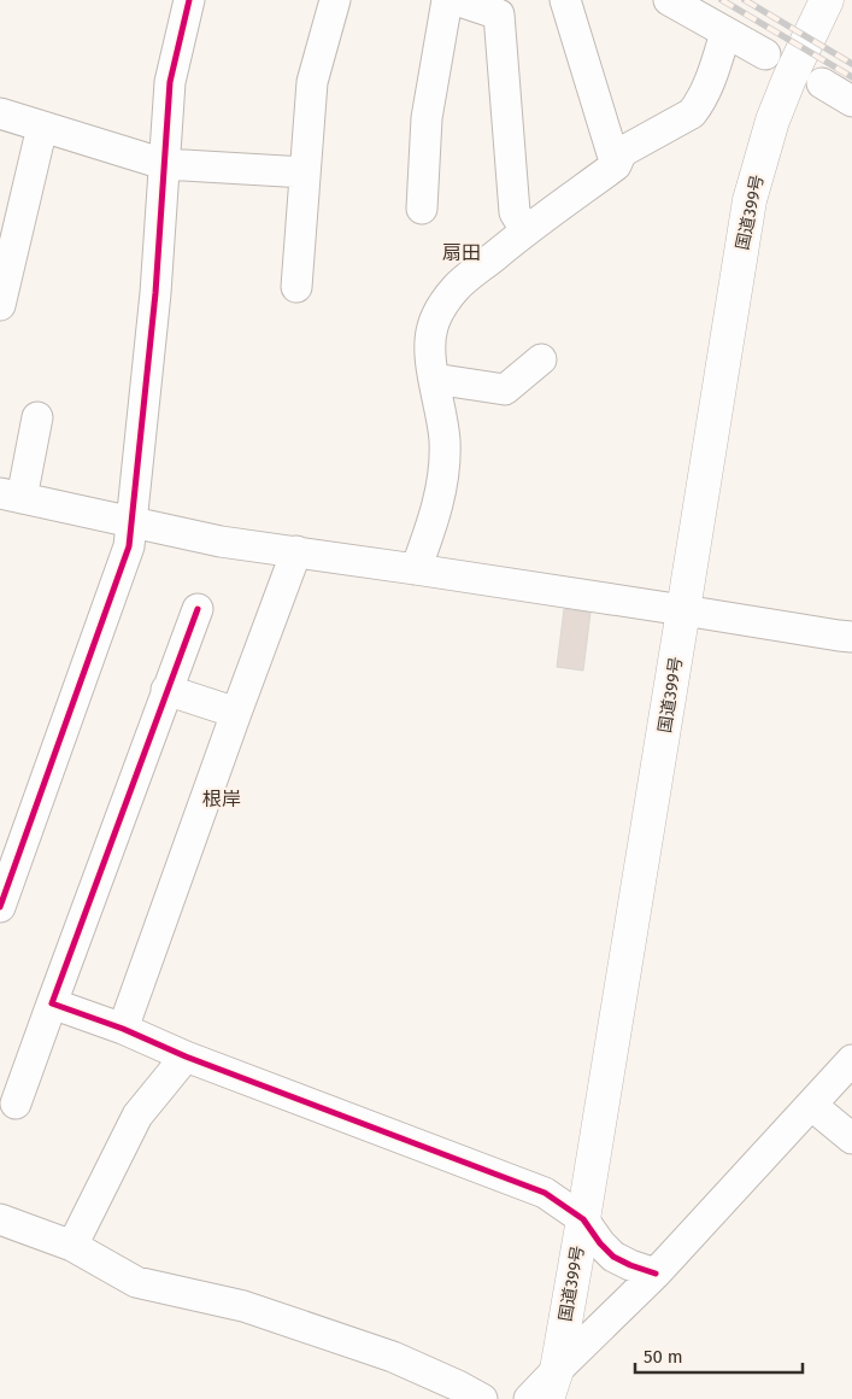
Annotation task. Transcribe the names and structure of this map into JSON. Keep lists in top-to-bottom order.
{
  "streets": {
    "highway": ["国道399号"]
  },
  "districts": ["扇田", "根岸"],
  "scale_bar": "50 m"
}
